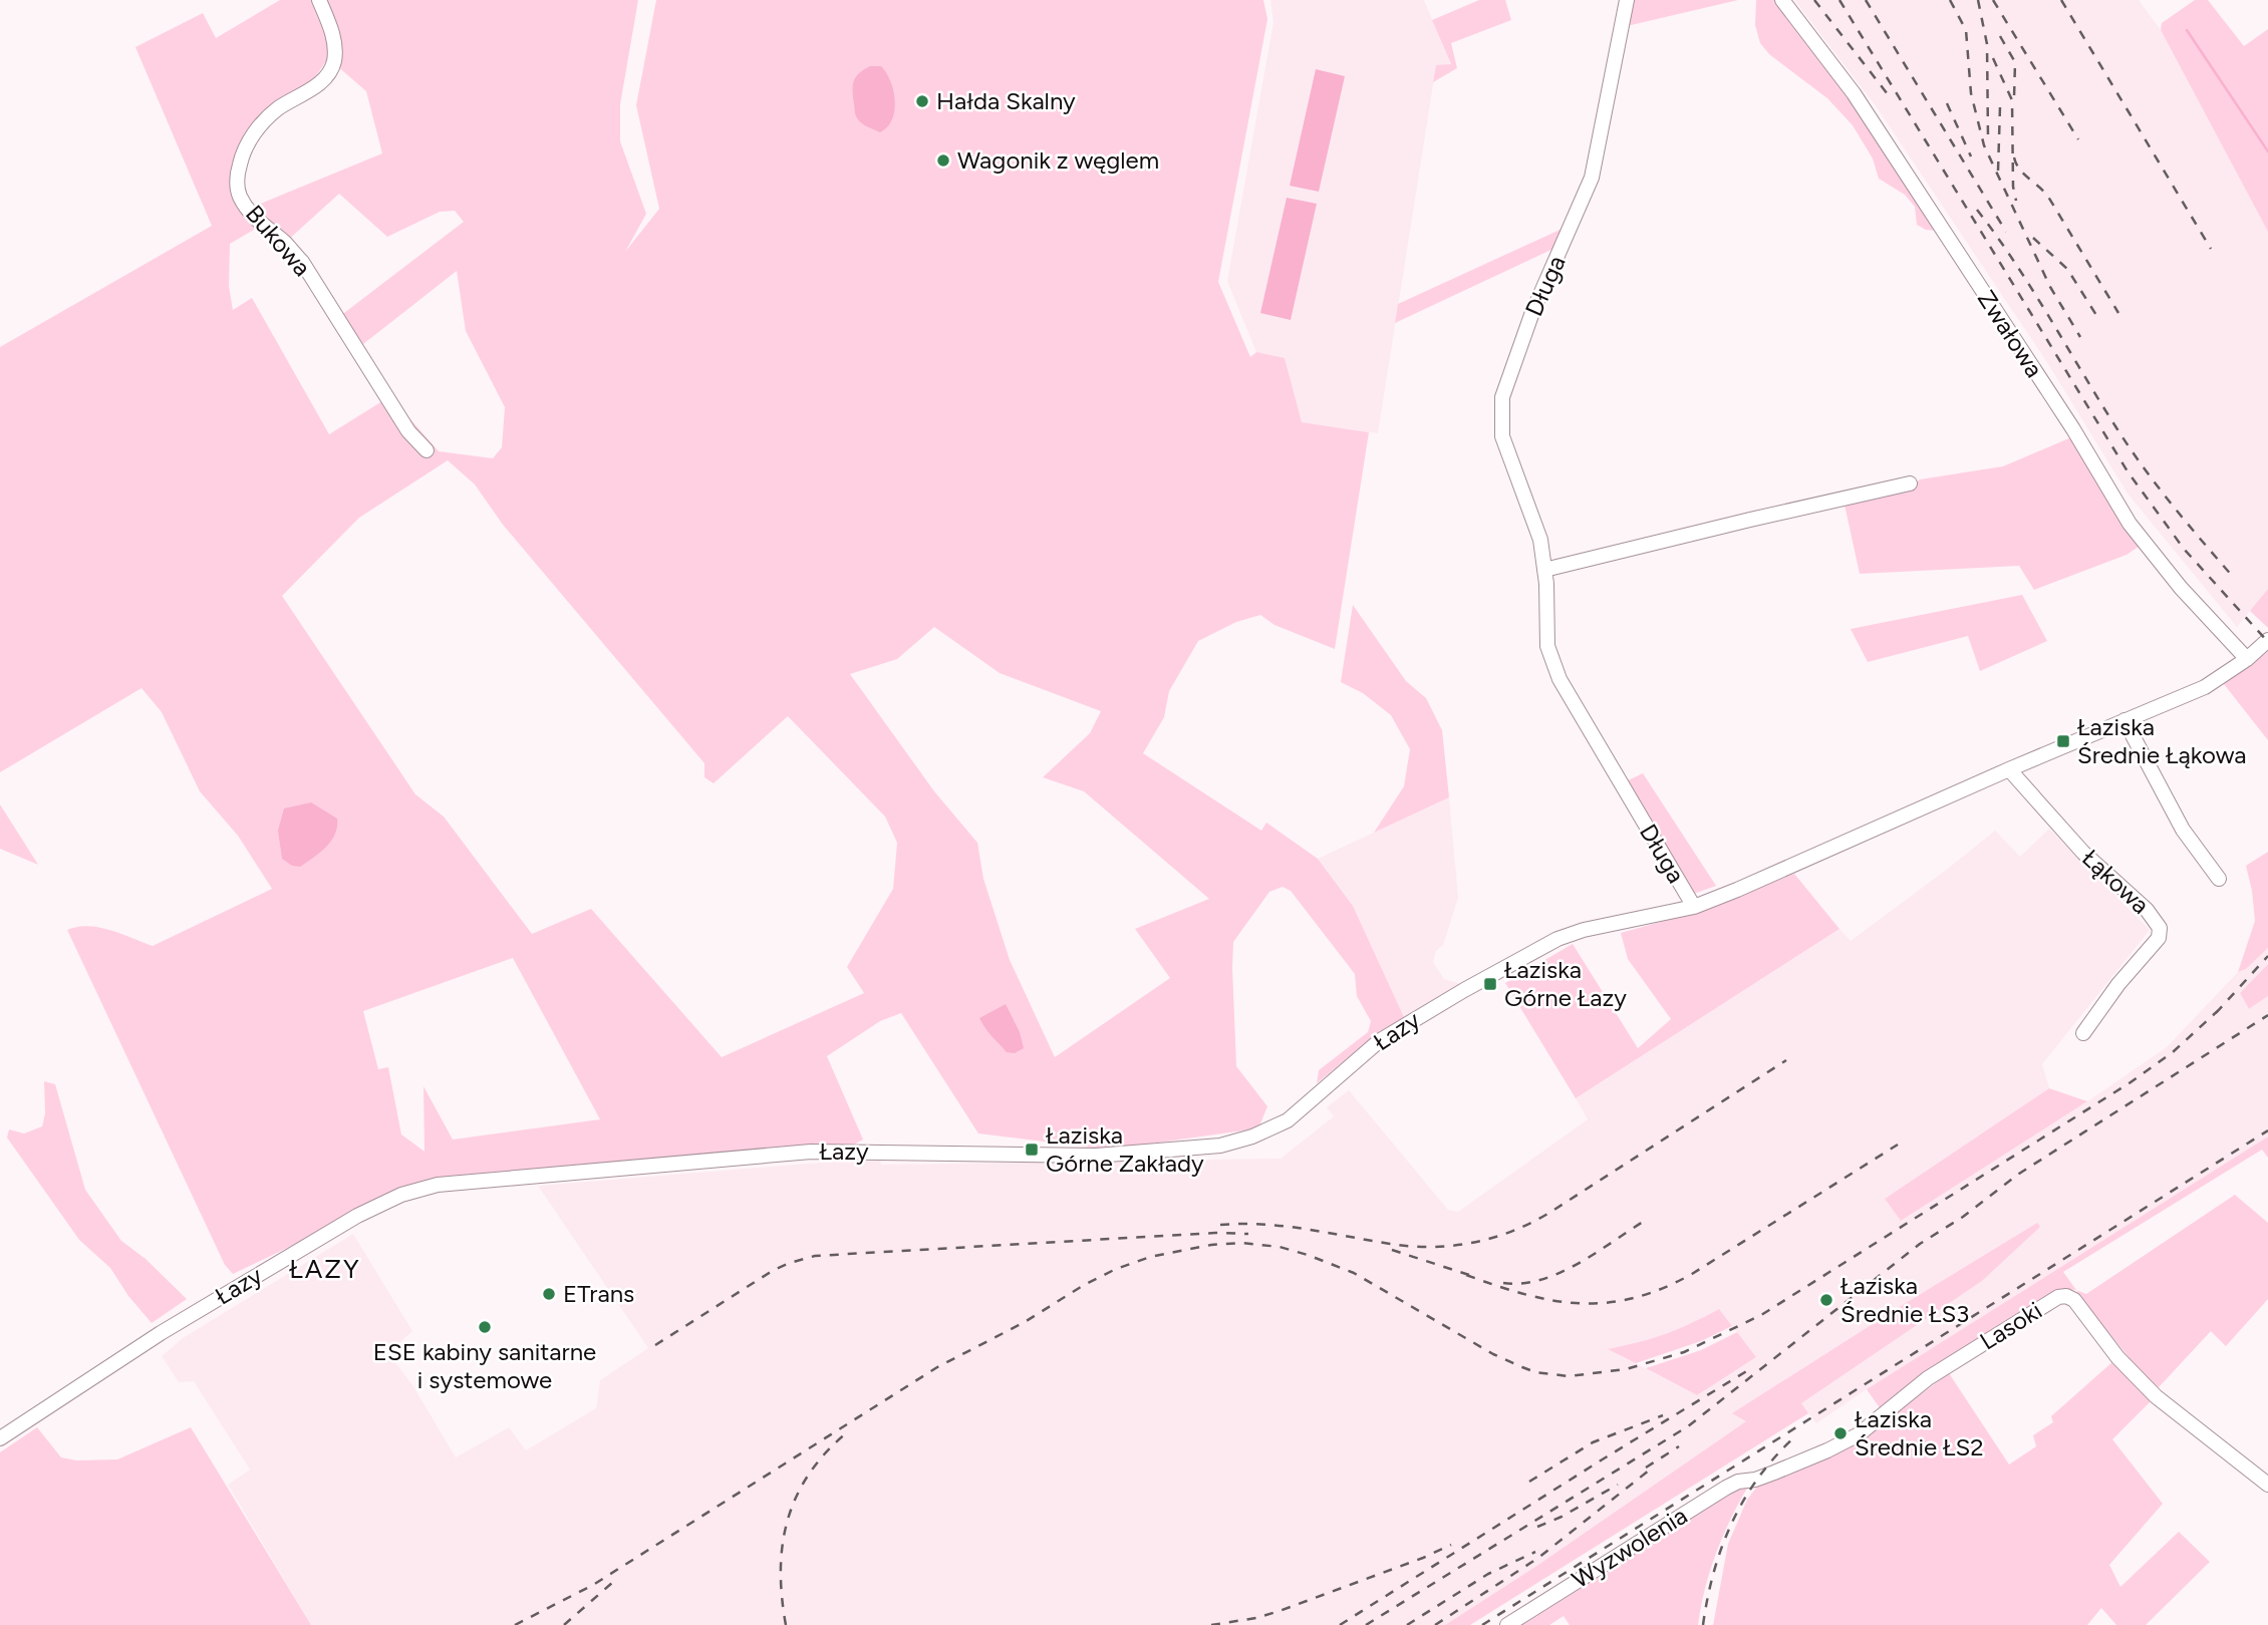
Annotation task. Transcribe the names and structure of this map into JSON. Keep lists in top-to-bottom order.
{
  "streets": {
    "street": [
      "Bukowa",
      "Długa",
      "Zwałowa",
      "Łąkowa",
      "Łazy",
      "Lasoki",
      "Wyzwolenia"
    ]
  },
  "crossings": [
    ["Długa", "Łazy"],
    ["Lasoki", "Wyzwolenia"]
  ],
  "districts": ["ŁAZY"],
  "places": {
    "other": [
      "Hałda Skalny",
      "Wagonik z węglem",
      "ETrans",
      "Łaziska Średnie ŁS3",
      "ESE kabiny sanitarne i systemowe",
      "Łaziska Średnie ŁS2"
    ],
    "transit": ["Łaziska Średnie Łąkowa", "Łaziska Górne Łazy", "Łaziska Górne Zakłady"]
  }
}
